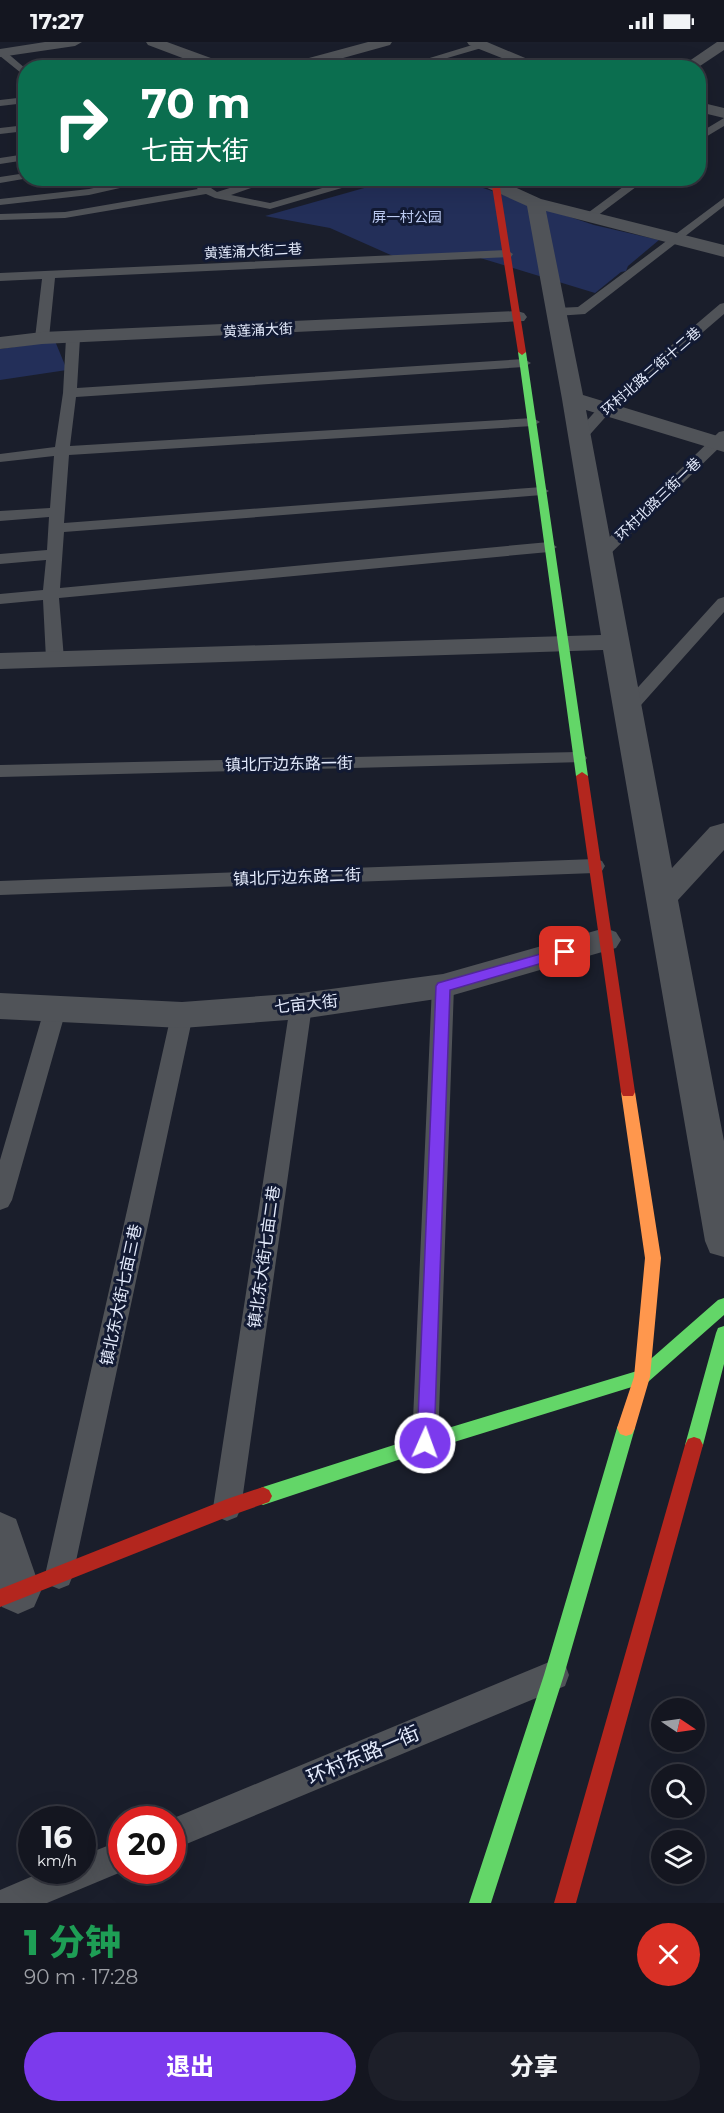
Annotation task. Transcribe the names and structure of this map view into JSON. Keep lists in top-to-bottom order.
{
  "streets": {
    "street": ["黄莲涌大街", "七亩大街"],
    "lane": [
      "黄莲涌大街二巷",
      "环村北路二街十二巷",
      "环村北路三街一巷",
      "镇北厅边东路一街",
      "镇北厅边东路二街",
      "镇北东大街七亩二巷",
      "镇北东大街七亩三巷",
      "环村东路一街"
    ]
  },
  "crossings": [
    ["七亩大街", "镇北东大街七亩二巷"],
    ["七亩大街", "镇北东大街七亩三巷"]
  ],
  "parks": ["屏一村公园"],
  "north": "right",
  "page": {
    "status": "17:27",
    "turn": ["70 m", "七亩大街"],
    "speed": "16 km/h",
    "limit": "20",
    "heading": ["1 分钟", "90 m · 17:28"],
    "buttons": ["退出", "分享"]
  }
}
